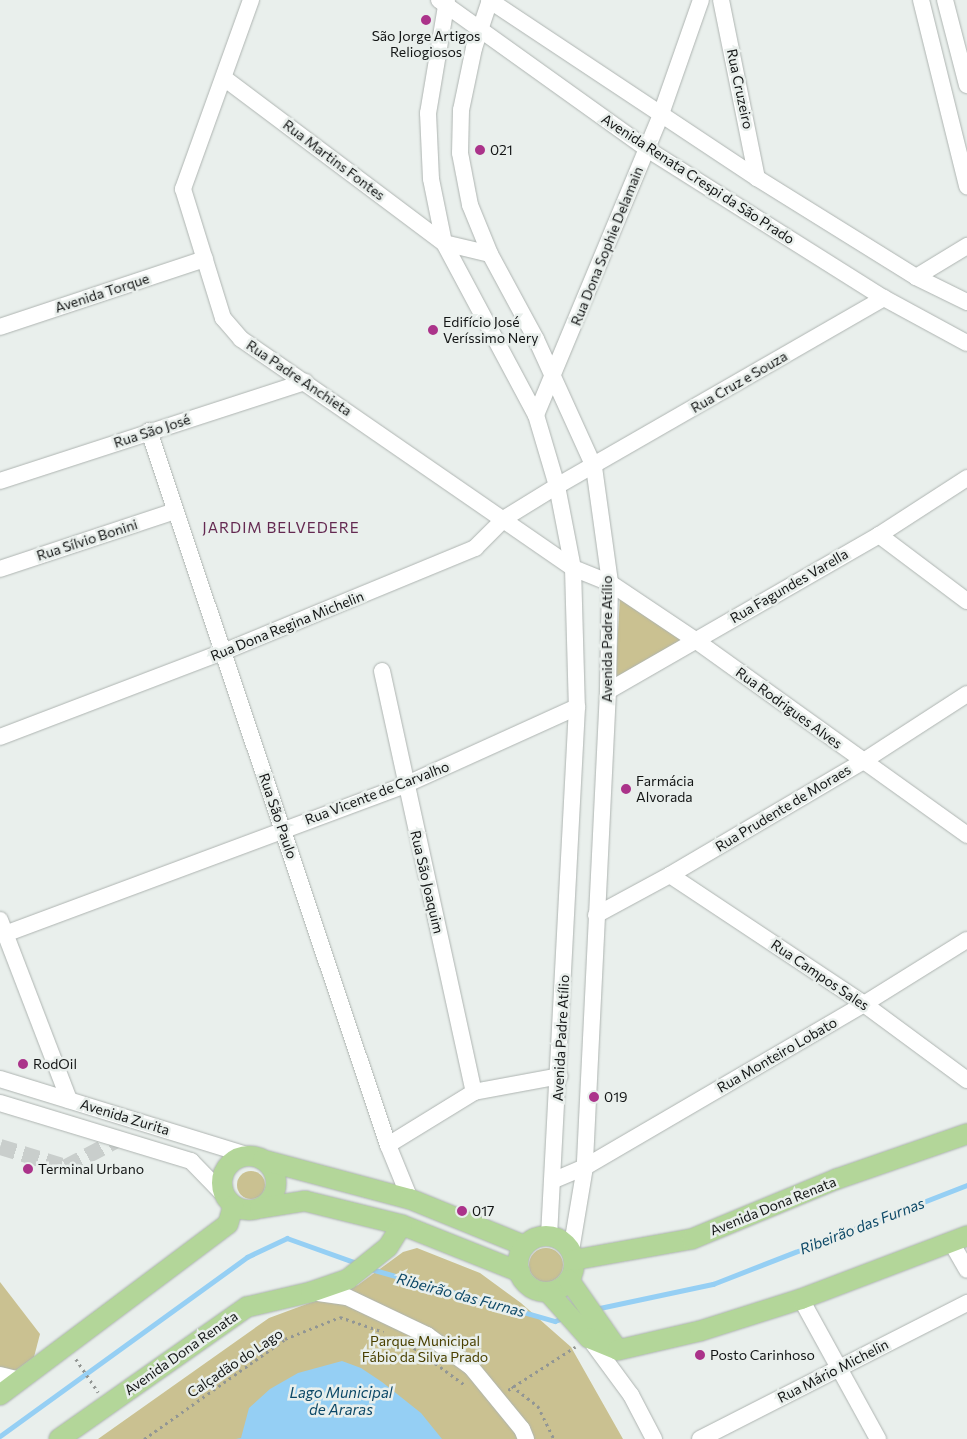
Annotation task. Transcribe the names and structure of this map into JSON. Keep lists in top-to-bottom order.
{
  "streets": {
    "main road": ["Avenida Dona Renata"],
    "street": [
      "Rua Cruzeiro",
      "Rua Martins Fontes",
      "Avenida Renata Crespi da São Prado",
      "Rua Dona Sophie Delamain",
      "Avenida Torque",
      "Rua Padre Anchieta",
      "Rua Cruz e Souza",
      "Rua São José",
      "Rua Sílvio Bonini",
      "Rua Fagundes Varella",
      "Rua Dona Regina Michelin",
      "Avenida Padre Atílio",
      "Rua Rodrigues Alves",
      "Rua Vicente de Carvalho",
      "Rua Prudente de Moraes",
      "Rua São Paulo",
      "Rua São Joaquim",
      "Rua Campos Sales",
      "Rua Monteiro Lobato",
      "Avenida Zurita",
      "Rua Mário Michelin"
    ],
    "path": ["Calçadão do Lago"]
  },
  "crossings": [
    ["Rua Martins Fontes", "Rua Padre Anchieta"],
    ["Rua Martins Fontes", "Avenida Padre Atílio"],
    ["Avenida Renata Crespi da São Prado", "Rua Dona Sophie Delamain"],
    ["Avenida Renata Crespi da São Prado", "Rua Cruz e Souza"],
    ["Avenida Renata Crespi da São Prado", "Avenida Padre Atílio"],
    ["Rua Dona Sophie Delamain", "Avenida Padre Atílio"],
    ["Avenida Torque", "Rua Padre Anchieta"],
    ["Rua Padre Anchieta", "Rua São José"],
    ["Rua Padre Anchieta", "Rua Dona Regina Michelin"],
    ["Rua Padre Anchieta", "Avenida Padre Atílio"],
    ["Rua Padre Anchieta", "Rua Rodrigues Alves"],
    ["Rua Cruz e Souza", "Rua Dona Regina Michelin"],
    ["Rua Cruz e Souza", "Avenida Padre Atílio"],
    ["Rua São José", "Rua São Paulo"],
    ["Rua Sílvio Bonini", "Rua São Paulo"],
    ["Rua Fagundes Varella", "Avenida Padre Atílio"],
    ["Rua Fagundes Varella", "Rua Rodrigues Alves"],
    ["Rua Dona Regina Michelin", "Avenida Padre Atílio"],
    ["Rua Dona Regina Michelin", "Rua São Paulo"],
    ["Avenida Padre Atílio", "Rua Rodrigues Alves"],
    ["Avenida Padre Atílio", "Rua Vicente de Carvalho"],
    ["Avenida Padre Atílio", "Rua Prudente de Moraes"],
    ["Avenida Padre Atílio", "Rua Monteiro Lobato"],
    ["Avenida Padre Atílio", "Avenida Dona Renata"],
    ["Rua Rodrigues Alves", "Rua Prudente de Moraes"],
    ["Rua Vicente de Carvalho", "Rua São Paulo"],
    ["Rua Vicente de Carvalho", "Rua São Joaquim"],
    ["Rua Prudente de Moraes", "Rua Campos Sales"],
    ["Rua Campos Sales", "Rua Monteiro Lobato"]
  ],
  "districts": ["JARDIM BELVEDERE"],
  "water": ["Ribeirão das Furnas", "Lago Municipal de Araras"],
  "parks": ["Parque Municipal Fábio da Silva Prado"],
  "places": [
    "São Jorge Artigos Reliogiosos",
    "021",
    "Edifício José Veríssimo Nery",
    "Farmácia Alvorada",
    "RodOil",
    "019",
    "Terminal Urbano",
    "017",
    "Posto Carinhoso"
  ]
}
